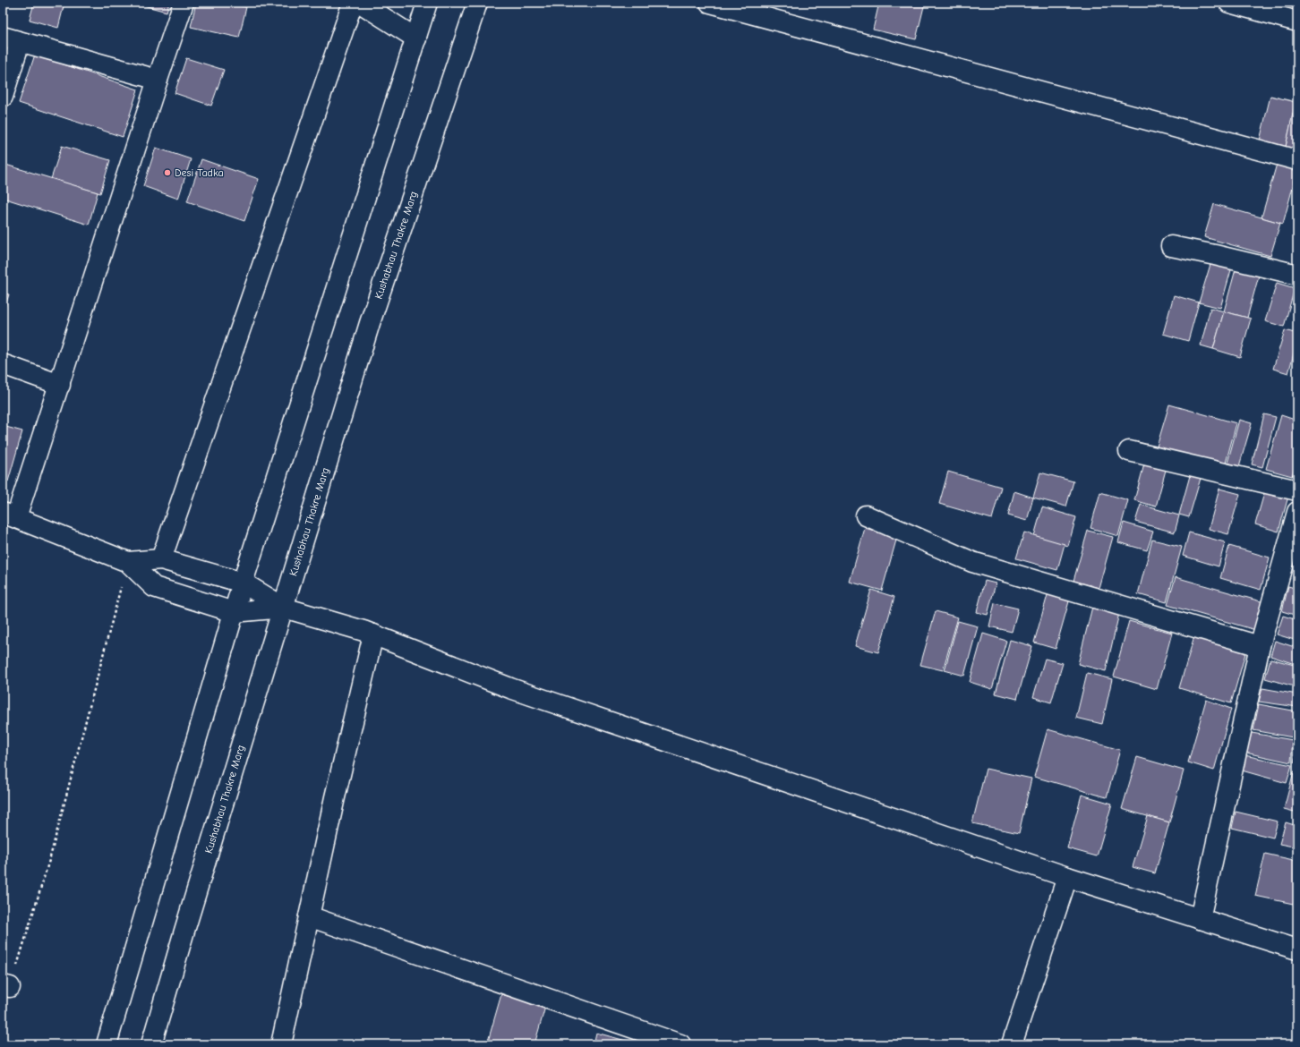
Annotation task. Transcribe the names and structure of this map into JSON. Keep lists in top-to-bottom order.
{
  "streets": {
    "street": ["Kushabhau Thakre Marg"]
  },
  "places": ["Desi Tadka"]
}
